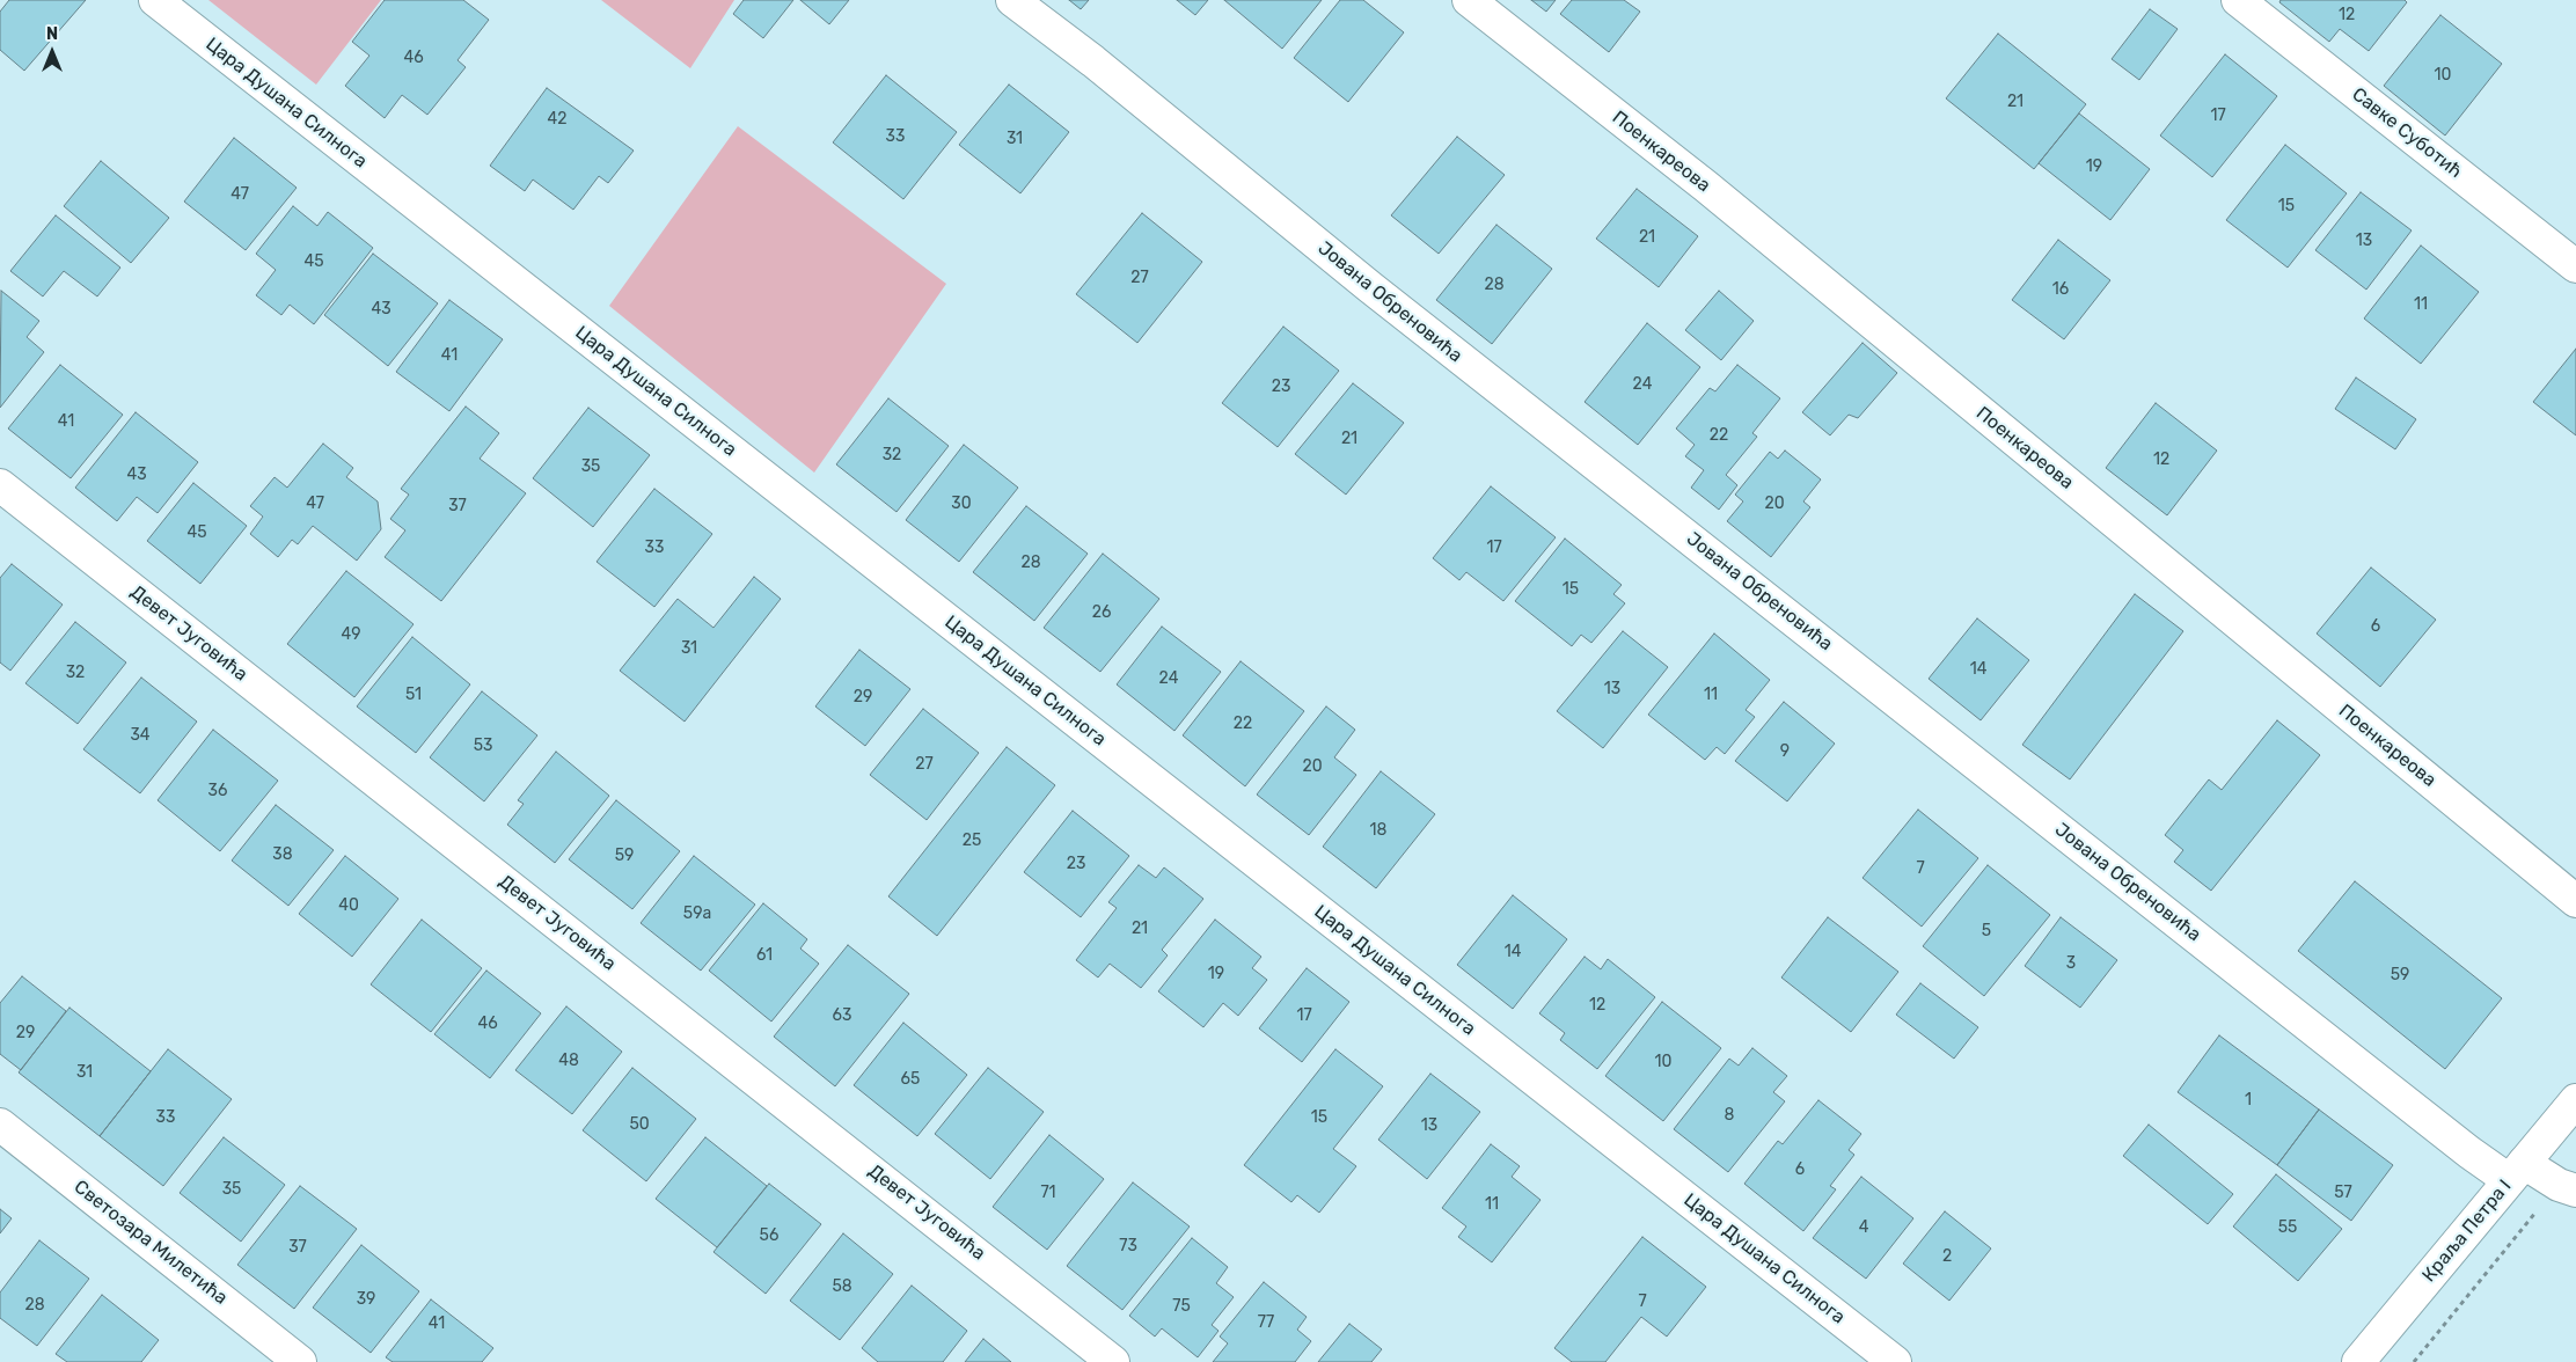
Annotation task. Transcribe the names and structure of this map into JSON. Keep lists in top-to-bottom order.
{
  "streets": {
    "street": [
      "Цара Душана Силнога",
      "Савке Суботић",
      "Поенкареова",
      "Јована Обреновића",
      "Девет Југовића",
      "Краља Петра I",
      "Светозара Милетића"
    ]
  },
  "crossings": [
    ["Јована Обреновића", "Краља Петра I"]
  ],
  "house_numbers": [
    "12",
    "46",
    "10",
    "21",
    "17",
    "42",
    "33",
    "31",
    "19",
    "47",
    "15",
    "21",
    "13",
    "45",
    "27",
    "28",
    "16",
    "11",
    "43",
    "41",
    "24",
    "23",
    "41",
    "22",
    "21",
    "32",
    "12",
    "35",
    "43",
    "47",
    "30",
    "20",
    "37",
    "45",
    "33",
    "17",
    "28",
    "15",
    "26",
    "6",
    "49",
    "31",
    "14",
    "32",
    "24",
    "13",
    "51",
    "11",
    "29",
    "22",
    "34",
    "53",
    "9",
    "27",
    "20",
    "36",
    "18",
    "25",
    "38",
    "59",
    "23",
    "7",
    "40",
    "59a",
    "21",
    "5",
    "14",
    "61",
    "3",
    "19",
    "59",
    "12",
    "63",
    "17",
    "46",
    "29",
    "48",
    "10",
    "31",
    "65",
    "1",
    "8",
    "33",
    "15",
    "50",
    "13",
    "6",
    "35",
    "71",
    "57",
    "11",
    "4",
    "55",
    "56",
    "73",
    "37",
    "2",
    "58",
    "39",
    "7",
    "28",
    "75",
    "77",
    "41"
  ],
  "north": "top"
}
